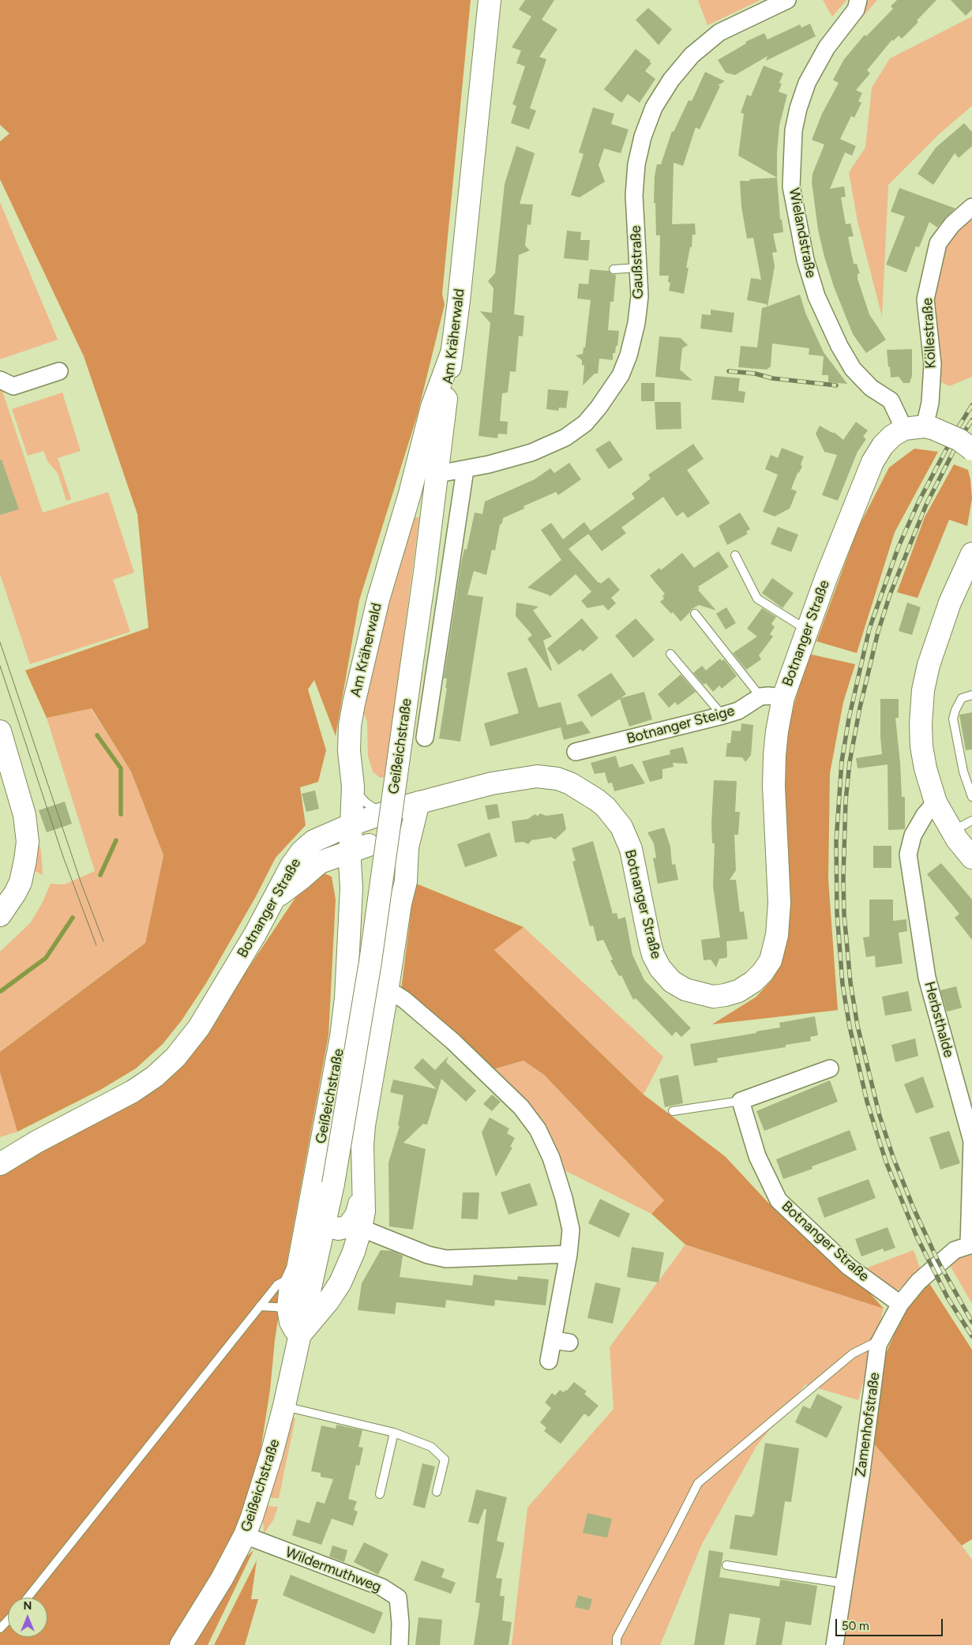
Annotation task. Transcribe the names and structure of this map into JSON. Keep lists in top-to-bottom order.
{
  "streets": {
    "main road": ["Am Kräherwald", "Botnanger Straße", "Geißeichstraße"],
    "street": [
      "Wielandstraße",
      "Gaußstraße",
      "Köllestraße",
      "Botnanger Steige",
      "Herbsthalde",
      "Zamenhofstraße",
      "Wildermuthweg"
    ]
  },
  "crossings": [
    ["Wielandstraße", "Köllestraße"],
    ["Wielandstraße", "Botnanger Straße"],
    ["Gaußstraße", "Am Kräherwald"],
    ["Köllestraße", "Botnanger Straße"],
    ["Am Kräherwald", "Geißeichstraße"],
    ["Botnanger Straße", "Geißeichstraße"],
    ["Botnanger Straße", "Zamenhofstraße"],
    ["Geißeichstraße", "Wildermuthweg"],
    ["Herbsthalde", "Zamenhofstraße"]
  ],
  "scale_bar": "50 m",
  "north": "top"
}
